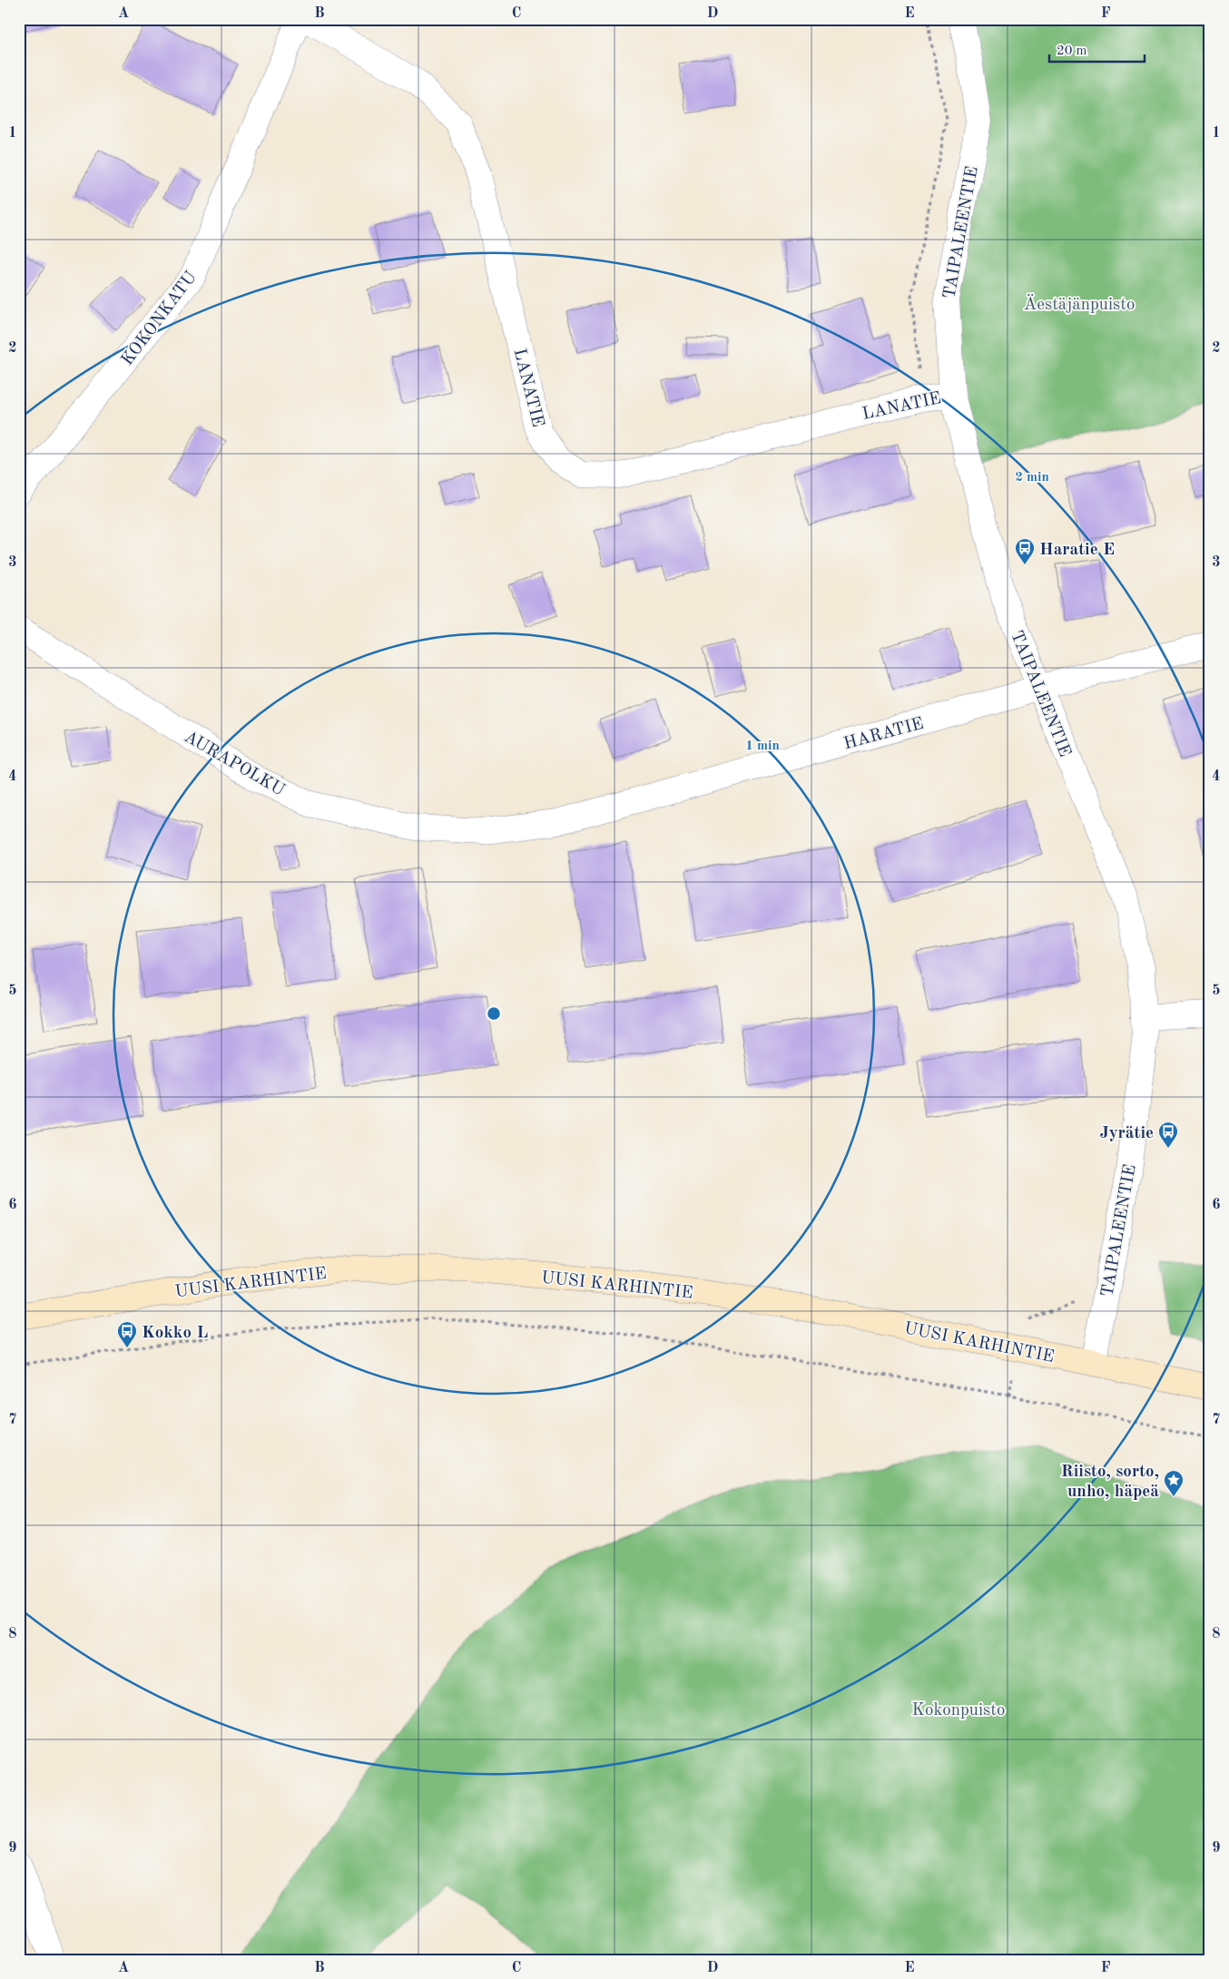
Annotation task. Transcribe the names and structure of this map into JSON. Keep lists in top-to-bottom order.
{
  "streets": {
    "street": [
      "TAIPALEENTIE",
      "KOKONKATU",
      "LANATIE",
      "HARATIE",
      "AURAPOLKU",
      "UUSI KARHINTIE"
    ]
  },
  "crossings": [
    ["TAIPALEENTIE", "LANATIE"],
    ["TAIPALEENTIE", "HARATIE"],
    ["TAIPALEENTIE", "UUSI KARHINTIE"],
    ["HARATIE", "AURAPOLKU"]
  ],
  "parks": ["Äestäjänpuisto", "Kokonpuisto"],
  "places": {
    "bus stop": ["Haratie E", "Jyrätie", "Kokko L"],
    "place": ["Riisto, sorto, unho, häpeä"]
  },
  "scale_bar": "20 m",
  "grid": {
    "columns": [
      "A",
      "B",
      "C",
      "D",
      "E",
      "F"
    ],
    "rows": [
      "1",
      "2",
      "3",
      "4",
      "5",
      "6",
      "7",
      "8",
      "9"
    ]
  },
  "rings": ["2 min", "1 min"]
}
